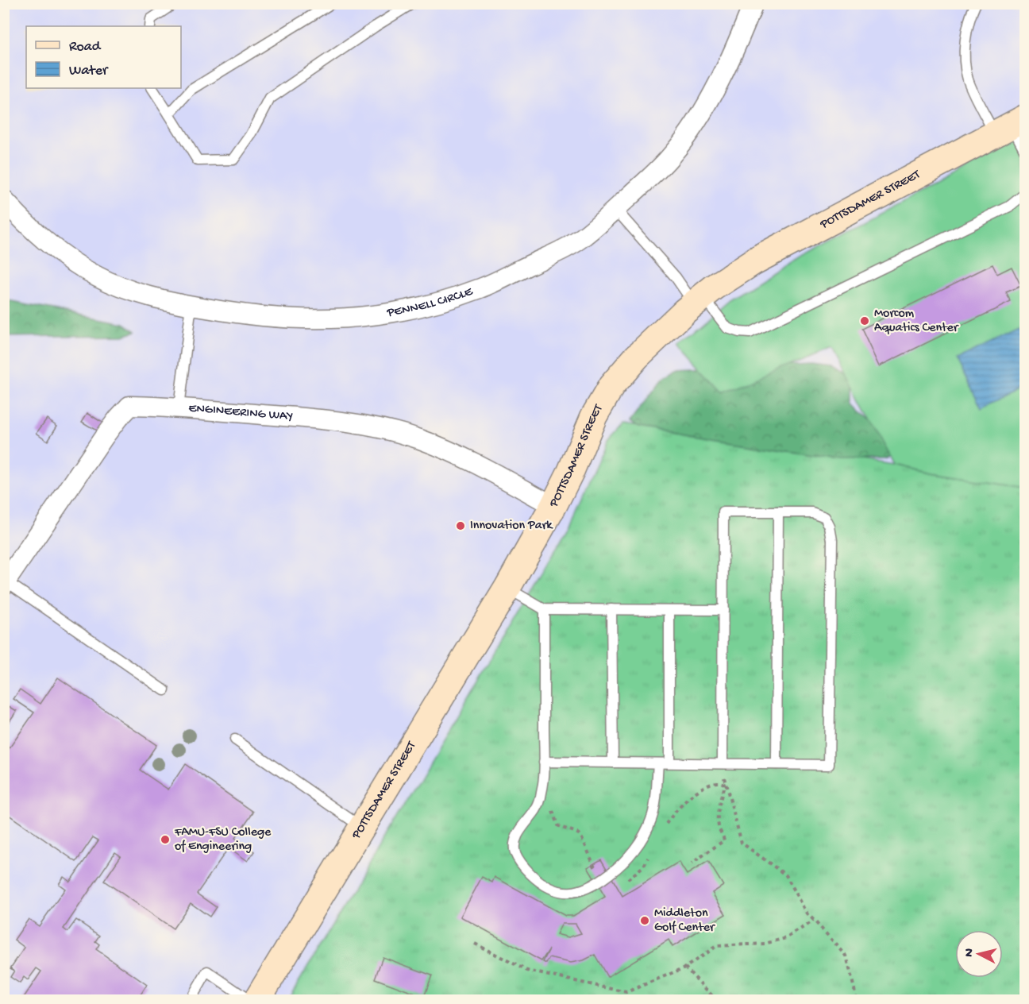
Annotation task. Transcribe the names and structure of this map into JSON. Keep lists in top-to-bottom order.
{
  "streets": {
    "street": ["POTTSDAMER STREET", "PENNELL CIRCLE", "ENGINEERING WAY"]
  },
  "crossings": [
    ["POTTSDAMER STREET", "ENGINEERING WAY"]
  ],
  "places": [
    "Morcom Aquatics Center",
    "Innovation Park",
    "FAMU-FSU College of Engineering",
    "Middleton Golf Center"
  ],
  "legend": ["Road", "Water"],
  "north": "left"
}
